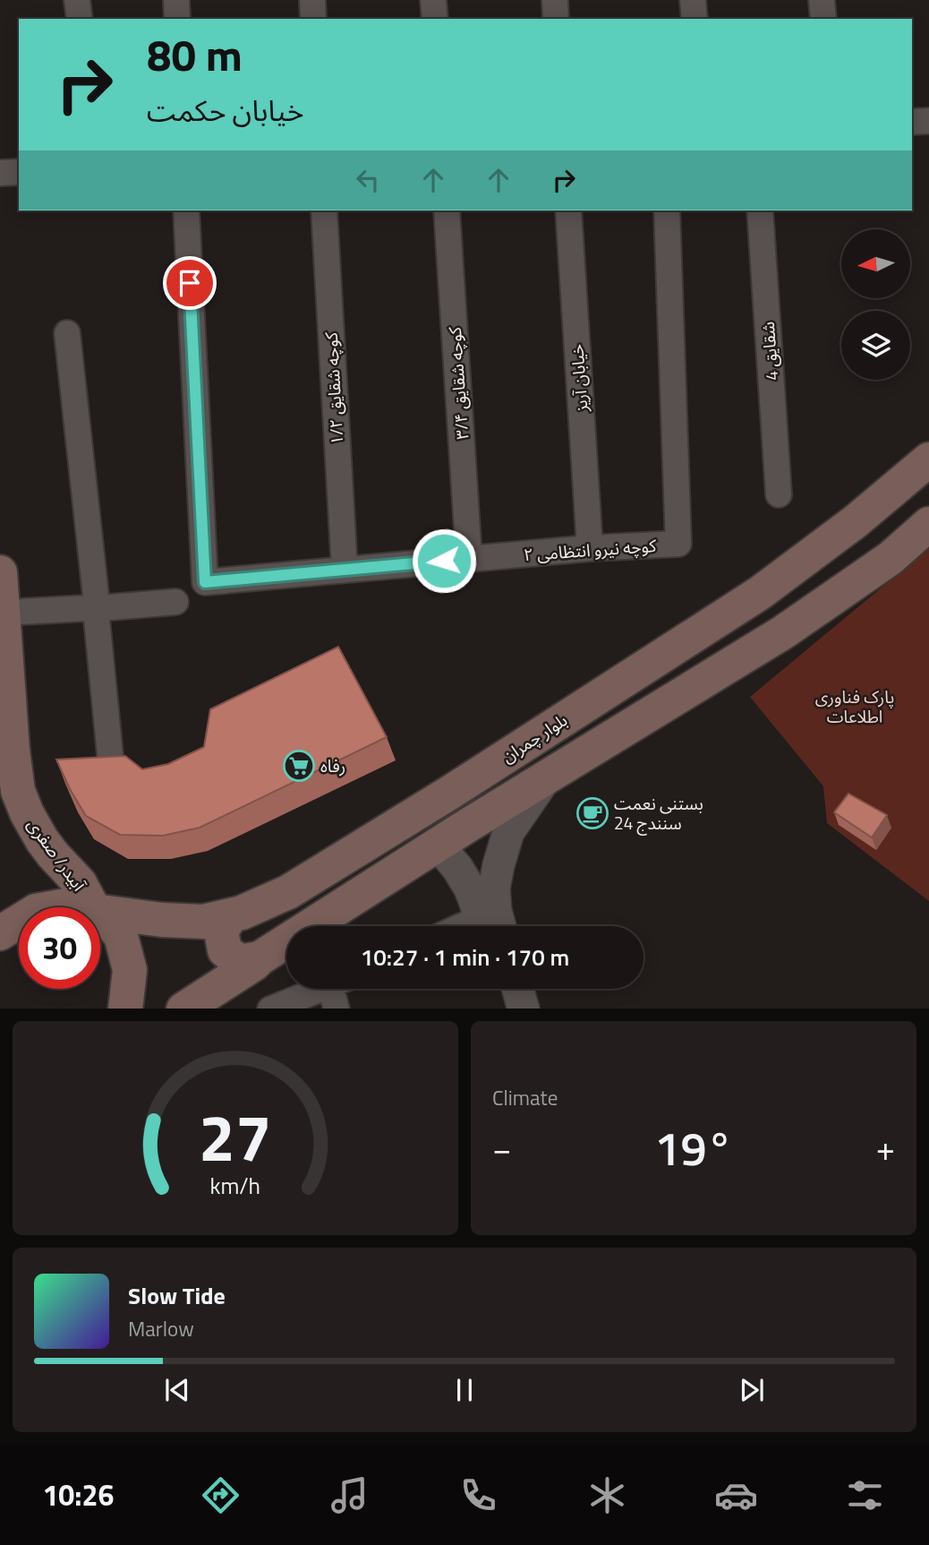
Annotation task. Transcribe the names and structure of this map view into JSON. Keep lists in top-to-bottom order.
{
  "streets": {
    "main road": ["بلوار چمران", "آبیدر/ صفری"],
    "street": [
      "شقایق 4",
      "خیابان آریز",
      "کوچه شقایق ۳/۴",
      "کوچه شقایق ۱/۲",
      "کوچه نیرو انتظامی ۲"
    ]
  },
  "crossings": [
    ["خیابان آریز", "کوچه نیرو انتظامی ۲"],
    ["کوچه شقایق ۳/۴", "کوچه نیرو انتظامی ۲"],
    ["کوچه شقایق ۱/۲", "کوچه نیرو انتظامی ۲"]
  ],
  "parks": ["پارک فناوری اطلاعات"],
  "places": {
    "supermarket": ["رفاه"],
    "cafe": ["بستنی نعمت سنندج 24"]
  },
  "north": "left",
  "page": {
    "turn": ["80 m", "خیابان حکمت"],
    "limit": "30",
    "trip": "10:27 · 1 min · 170 m",
    "tile": "Climate",
    "heat": ["−", "19°", "+"],
    "song": ["Slow Tide", "Marlow"],
    "tabs": "10:26",
    "gauge": ["27", "km/h"]
  }
}
